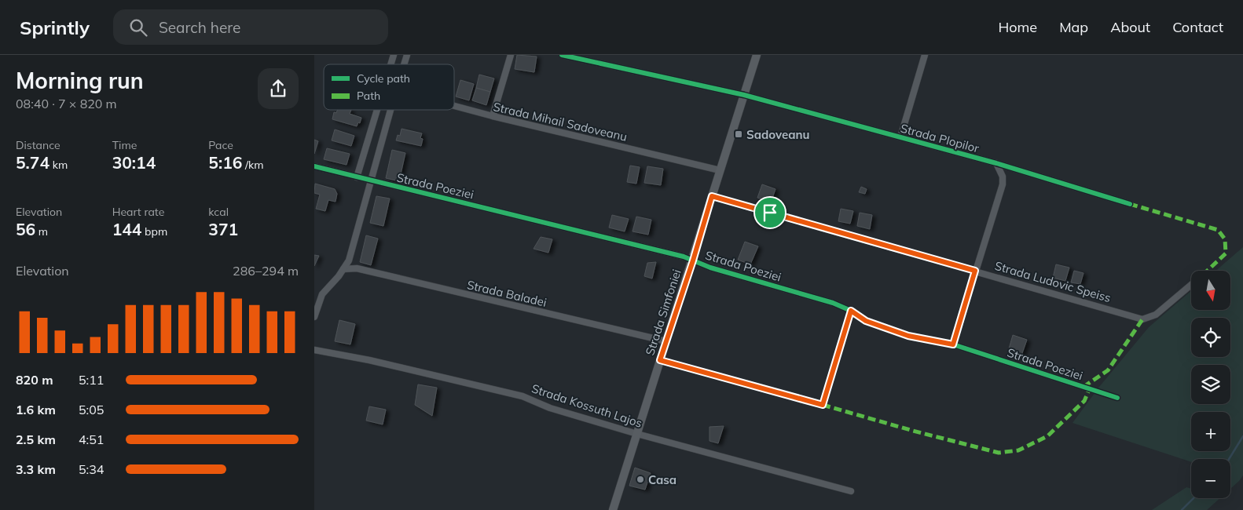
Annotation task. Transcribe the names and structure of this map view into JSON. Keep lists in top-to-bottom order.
{
  "streets": {
    "street": [
      "Strada Mihail Sadoveanu",
      "Strada Plopilor",
      "Strada Poeziei",
      "Strada Ludovic Speiss",
      "Strada Baladei",
      "Strada Simfoniei",
      "Strada Kossuth Lajos"
    ]
  },
  "crossings": [
    ["Strada Mihail Sadoveanu", "Strada Simfoniei"],
    ["Strada Plopilor", "Strada Simfoniei"],
    ["Strada Poeziei", "Strada Simfoniei"],
    ["Strada Ludovic Speiss", "Strada Simfoniei"],
    ["Strada Baladei", "Strada Simfoniei"],
    ["Strada Simfoniei", "Strada Kossuth Lajos"]
  ],
  "places": {
    "transit": ["Sadoveanu"],
    "other": ["Casa"]
  },
  "legend": ["Cycle path", "Path"],
  "north": "bottom",
  "page": {
    "header": "Sprintly",
    "search": "Search here",
    "nav": [
      "Home",
      "Map",
      "About",
      "Contact"
    ],
    "heading": ["Morning run", "08:40 · 7 × 820 m"],
    "stats": [
      ["Distance", "5.74 km"],
      ["Time", "30:14"],
      ["Pace", "5:16 /km"],
      ["Elevation", "56 m"],
      ["Heart rate", "144 bpm"],
      ["kcal", "371"]
    ],
    "chart": ["Elevation", "286–294 m"],
    "map_buttons": ["+", "−"],
    "list": [
      {
        "name": "820 m",
        "note": "5:11"
      },
      {
        "name": "1.6 km",
        "note": "5:05"
      },
      {
        "name": "2.5 km",
        "note": "4:51"
      },
      {
        "name": "3.3 km",
        "note": "5:34"
      }
    ]
  }
}
